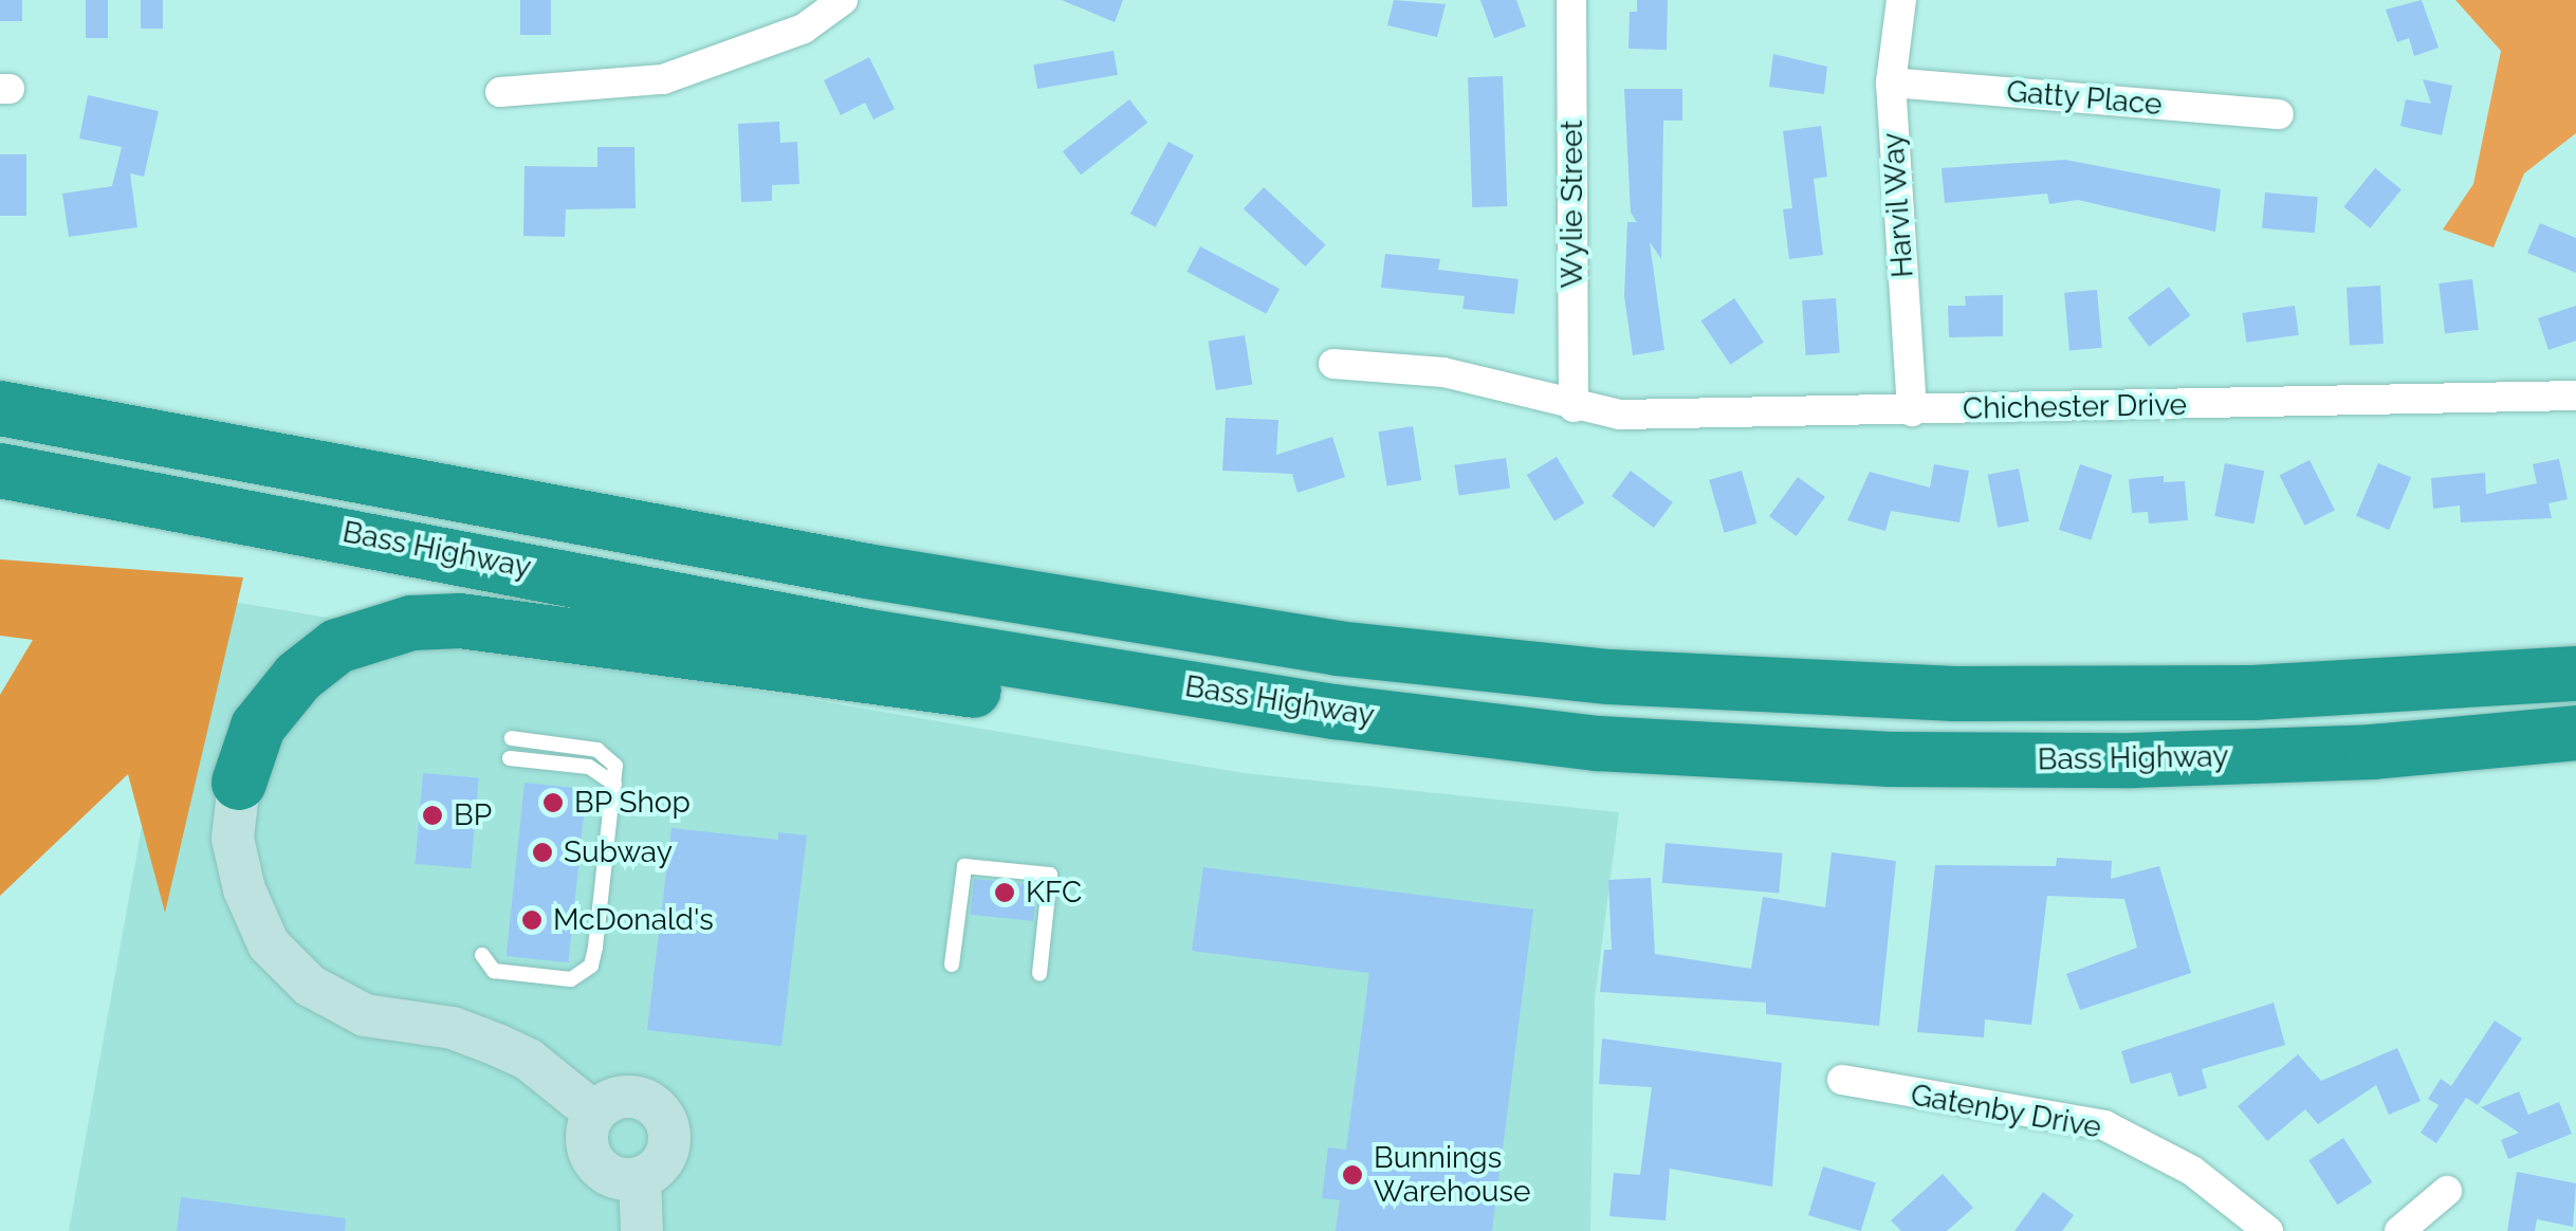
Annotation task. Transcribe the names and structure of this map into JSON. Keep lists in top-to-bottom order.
{
  "streets": {
    "highway": ["Bass Highway"],
    "street": [
      "Gatty Place",
      "Wylie Street",
      "Harvil Way",
      "Chichester Drive",
      "Gatenby Drive"
    ]
  },
  "crossings": [
    ["Gatty Place", "Harvil Way"],
    ["Wylie Street", "Chichester Drive"],
    ["Harvil Way", "Chichester Drive"]
  ],
  "places": [
    "BP Shop",
    "BP",
    "Subway",
    "KFC",
    "McDonald's",
    "Bunnings Warehouse"
  ]
}
